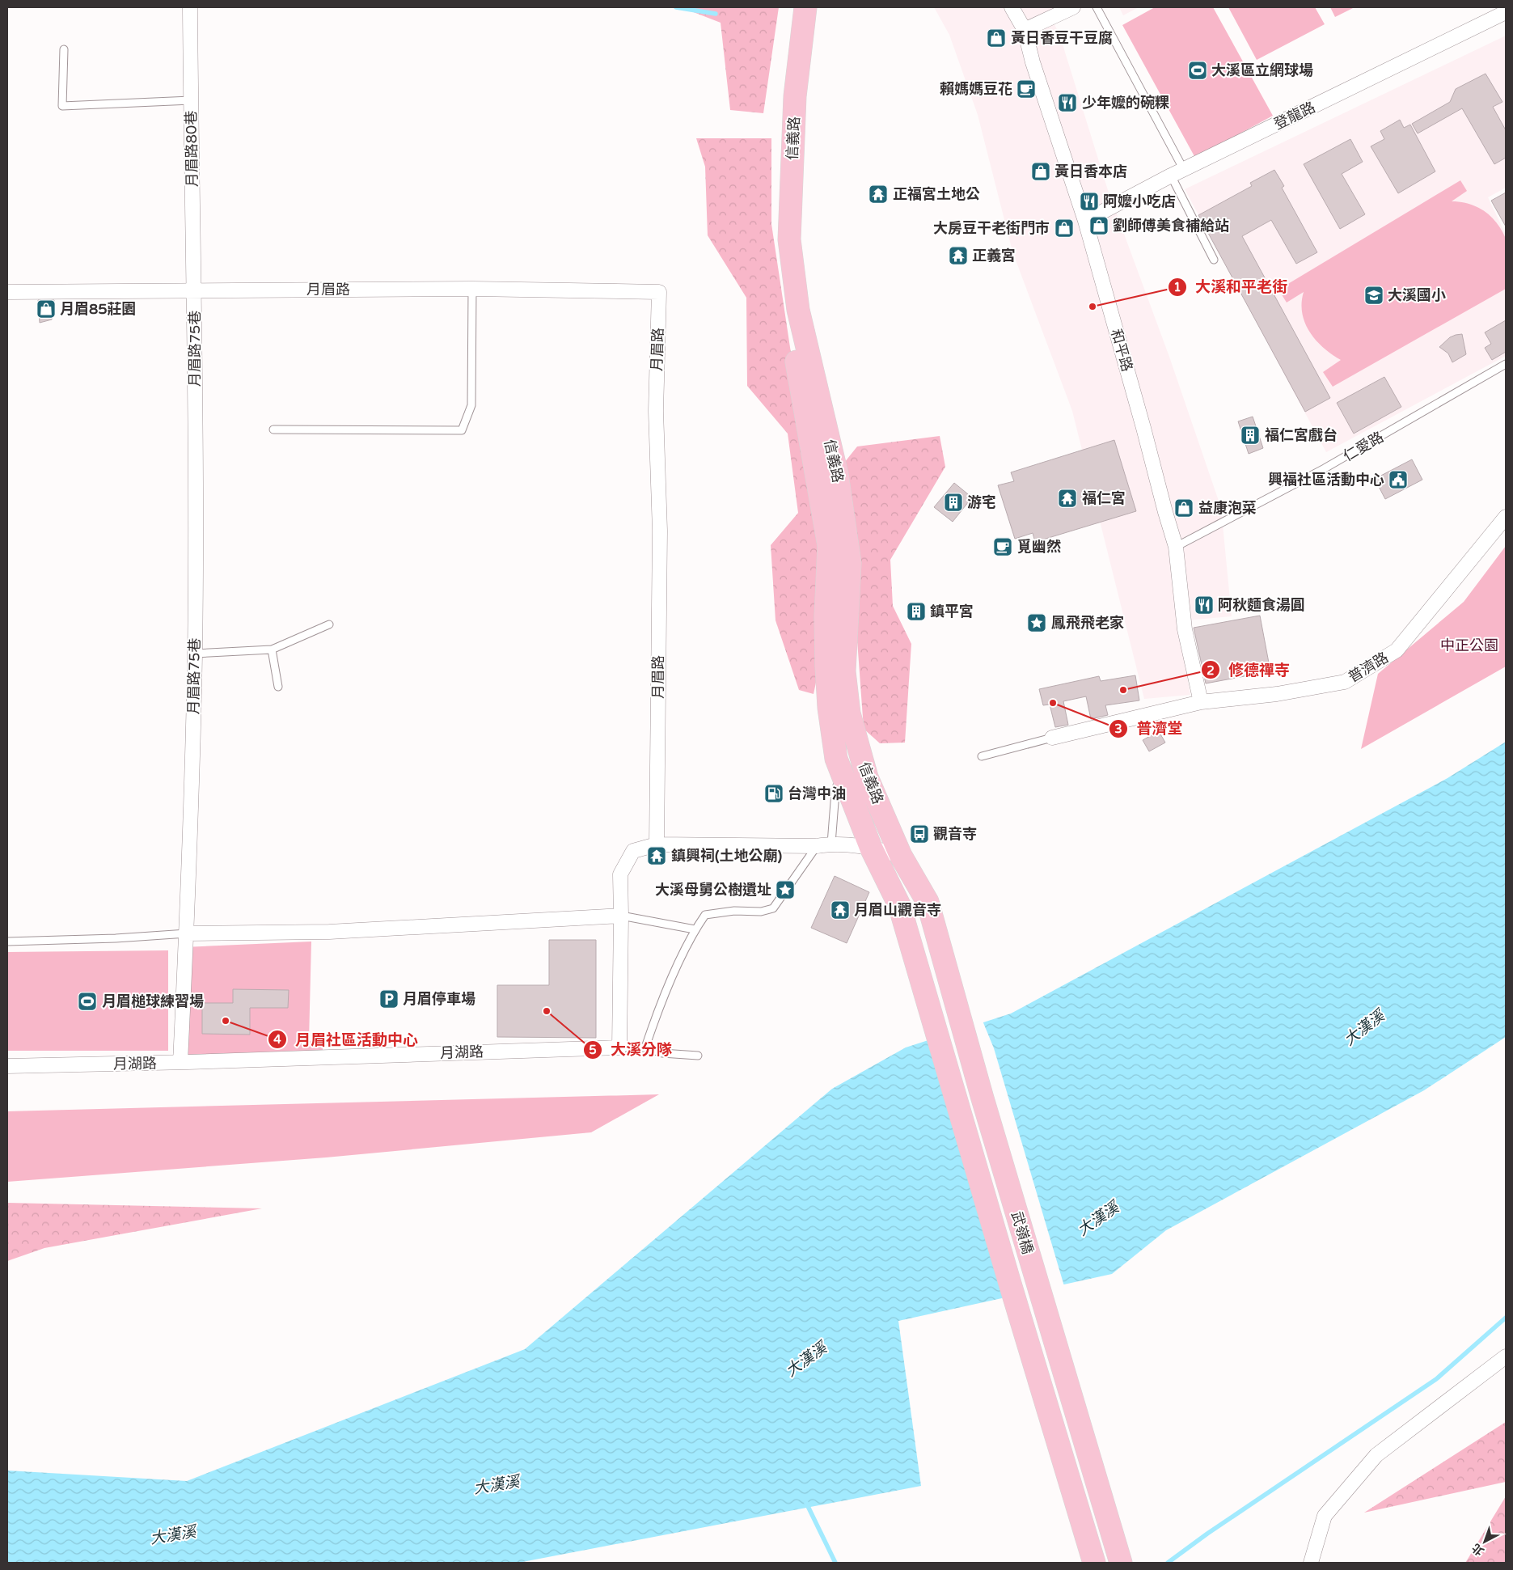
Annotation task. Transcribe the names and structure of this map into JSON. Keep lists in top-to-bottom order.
{
  "streets": {
    "main road": ["信義路", "武嶺橋"],
    "street": [
      "登龍路",
      "月眉路80巷",
      "月眉路",
      "月眉路75巷",
      "和平路",
      "普濟路",
      "月湖路"
    ],
    "lane": ["仁愛路"]
  },
  "crossings": [
    ["登龍路", "和平路"],
    ["信義路", "武嶺橋"],
    ["月眉路80巷", "月眉路"],
    ["月眉路80巷", "月眉路75巷"],
    ["月眉路", "月眉路75巷"],
    ["月眉路75巷", "月湖路"],
    ["和平路", "仁愛路"],
    ["和平路", "普濟路"]
  ],
  "water": ["大漢溪"],
  "parks": ["中正公園"],
  "places": {
    "shop": [
      "黃日香豆干豆腐",
      "黃日香本店",
      "劉師傅美食補給站",
      "大房豆干老街門市",
      "月眉85莊園",
      "益康泡菜"
    ],
    "sports": ["大溪區立網球場", "月眉槌球練習場"],
    "cafe": ["賴媽媽豆花", "覓幽然"],
    "restaurant": ["少年嬤的碗粿", "阿嬤小吃店", "阿秋麵食湯圓"],
    "temple": [
      "正福宮土地公",
      "正義宮",
      "福仁宮",
      "鎮興祠(土地公廟)",
      "月眉山觀音寺"
    ],
    "school or university": ["大溪國小"],
    "other": [
      "大溪和平老街",
      "修德禪寺",
      "普濟堂",
      "大溪分隊",
      "月眉社區活動中心"
    ],
    "building": ["福仁宮戲台", "游宅", "鎮平宮"],
    "public building": ["興福社區活動中心"],
    "place": ["鳳飛飛老家", "大溪母舅公樹遺址"],
    "fuel station": ["台灣中油"],
    "bus stop": ["觀音寺"],
    "parking": ["月眉停車場"]
  },
  "north": "bottom left"
}
